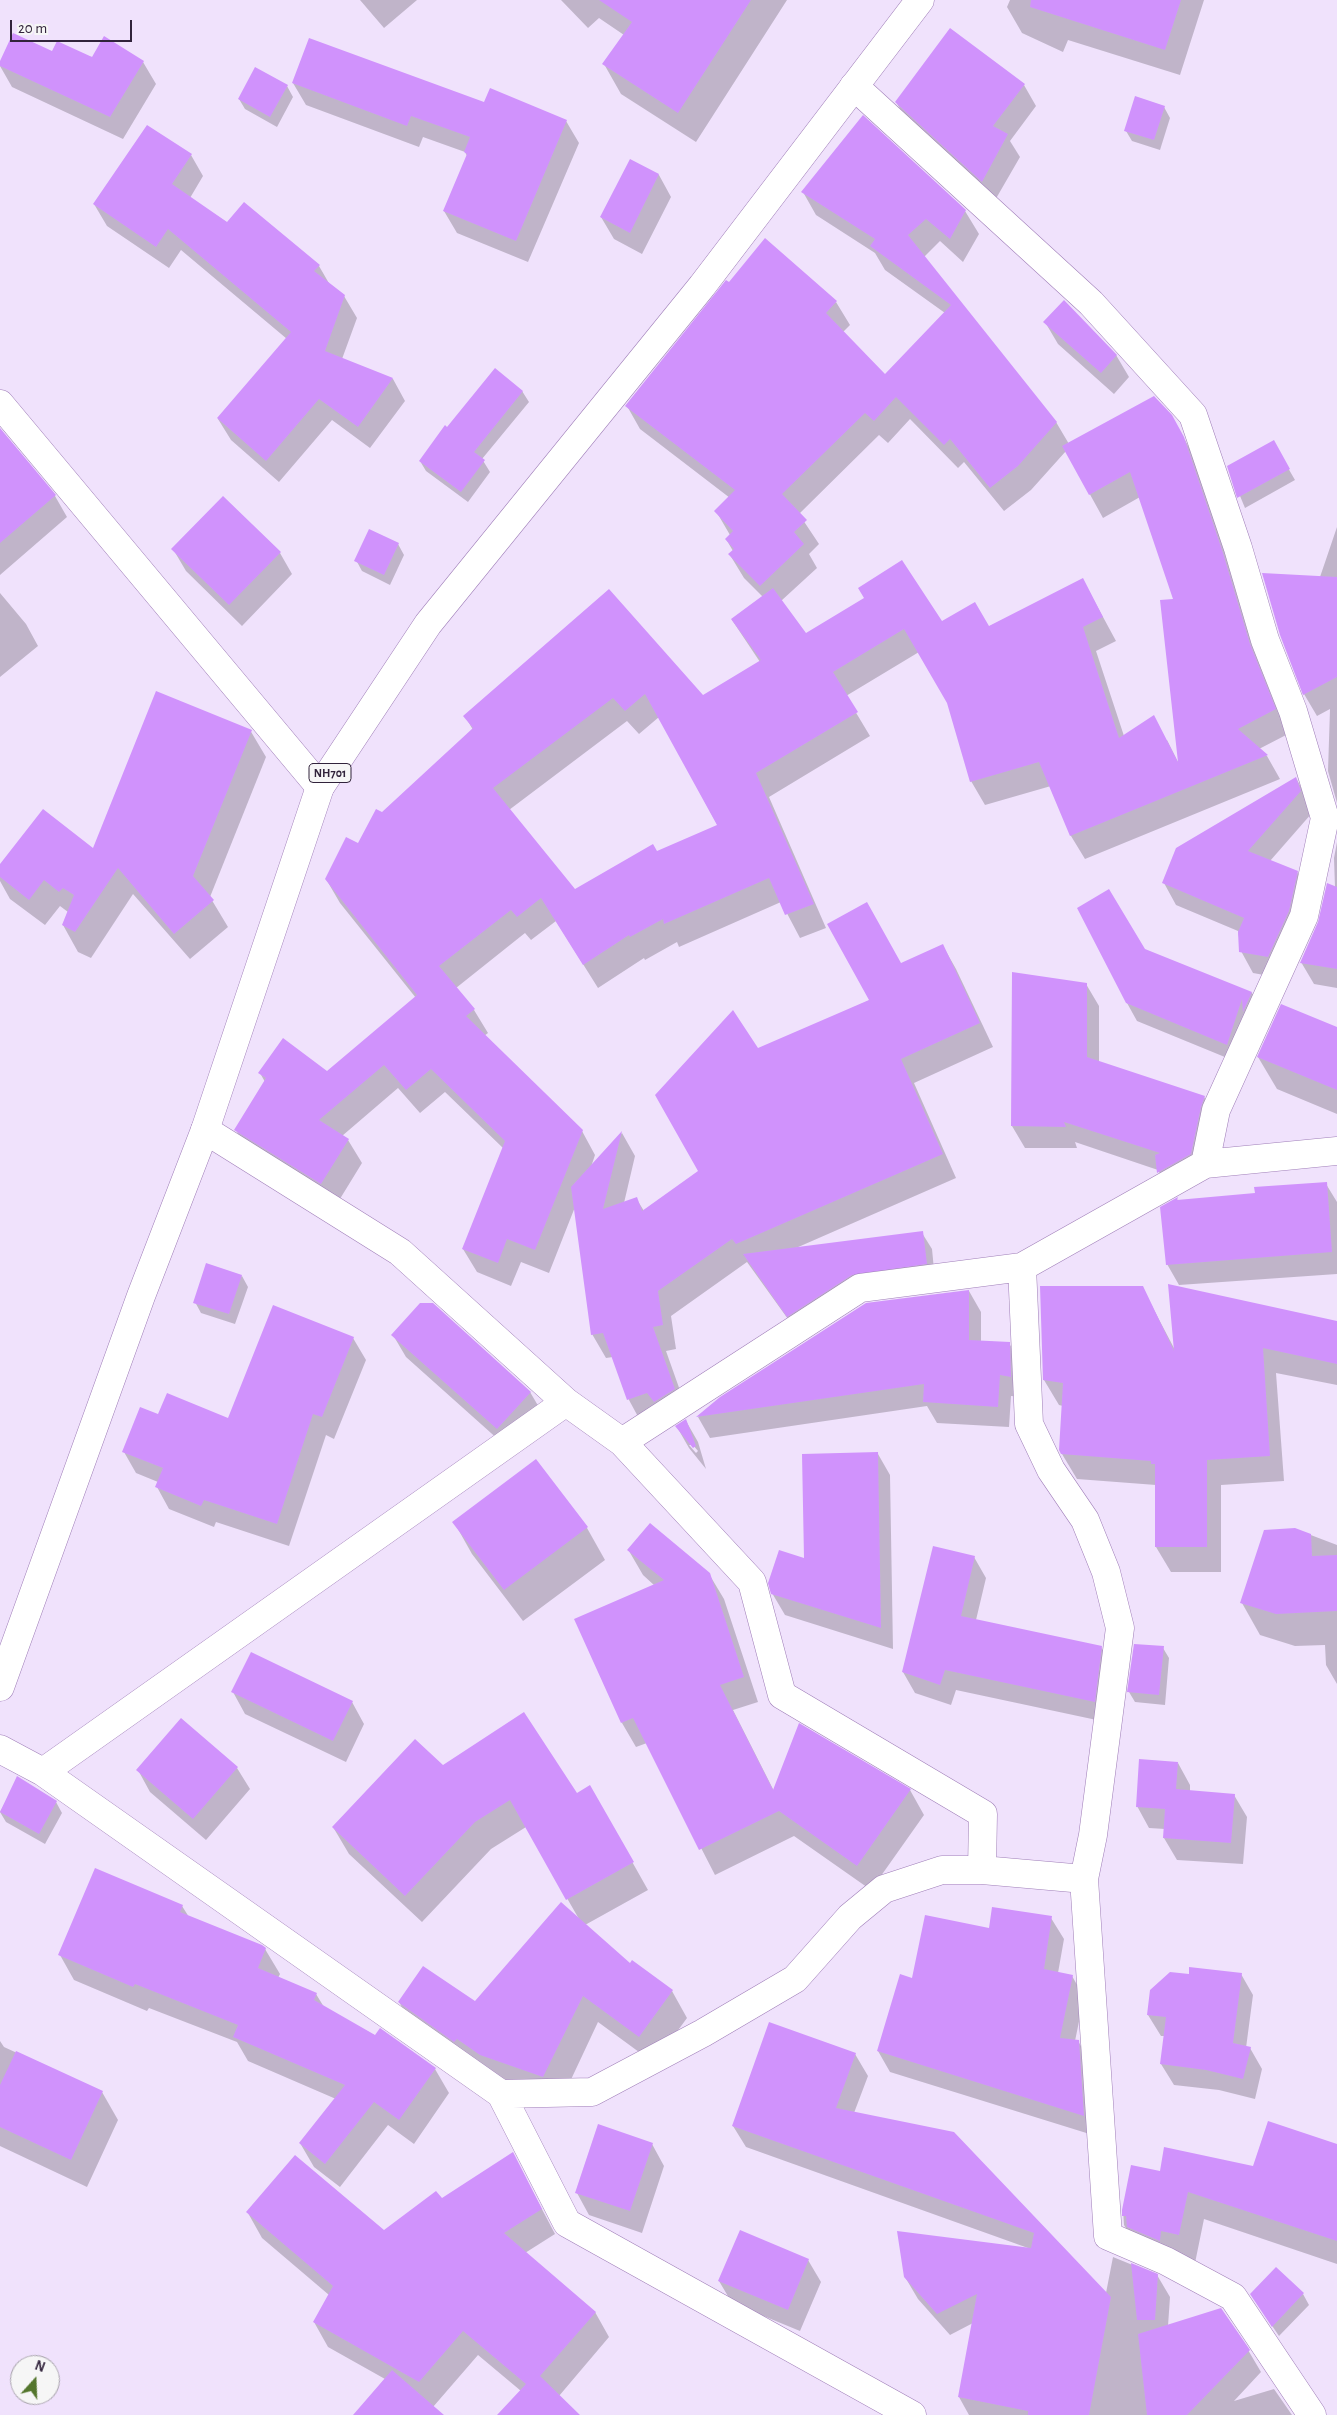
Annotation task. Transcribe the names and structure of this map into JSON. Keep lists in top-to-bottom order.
{
  "streets": {
    "main road": ["NH701"]
  },
  "scale_bar": "20 m",
  "north": "top"
}
